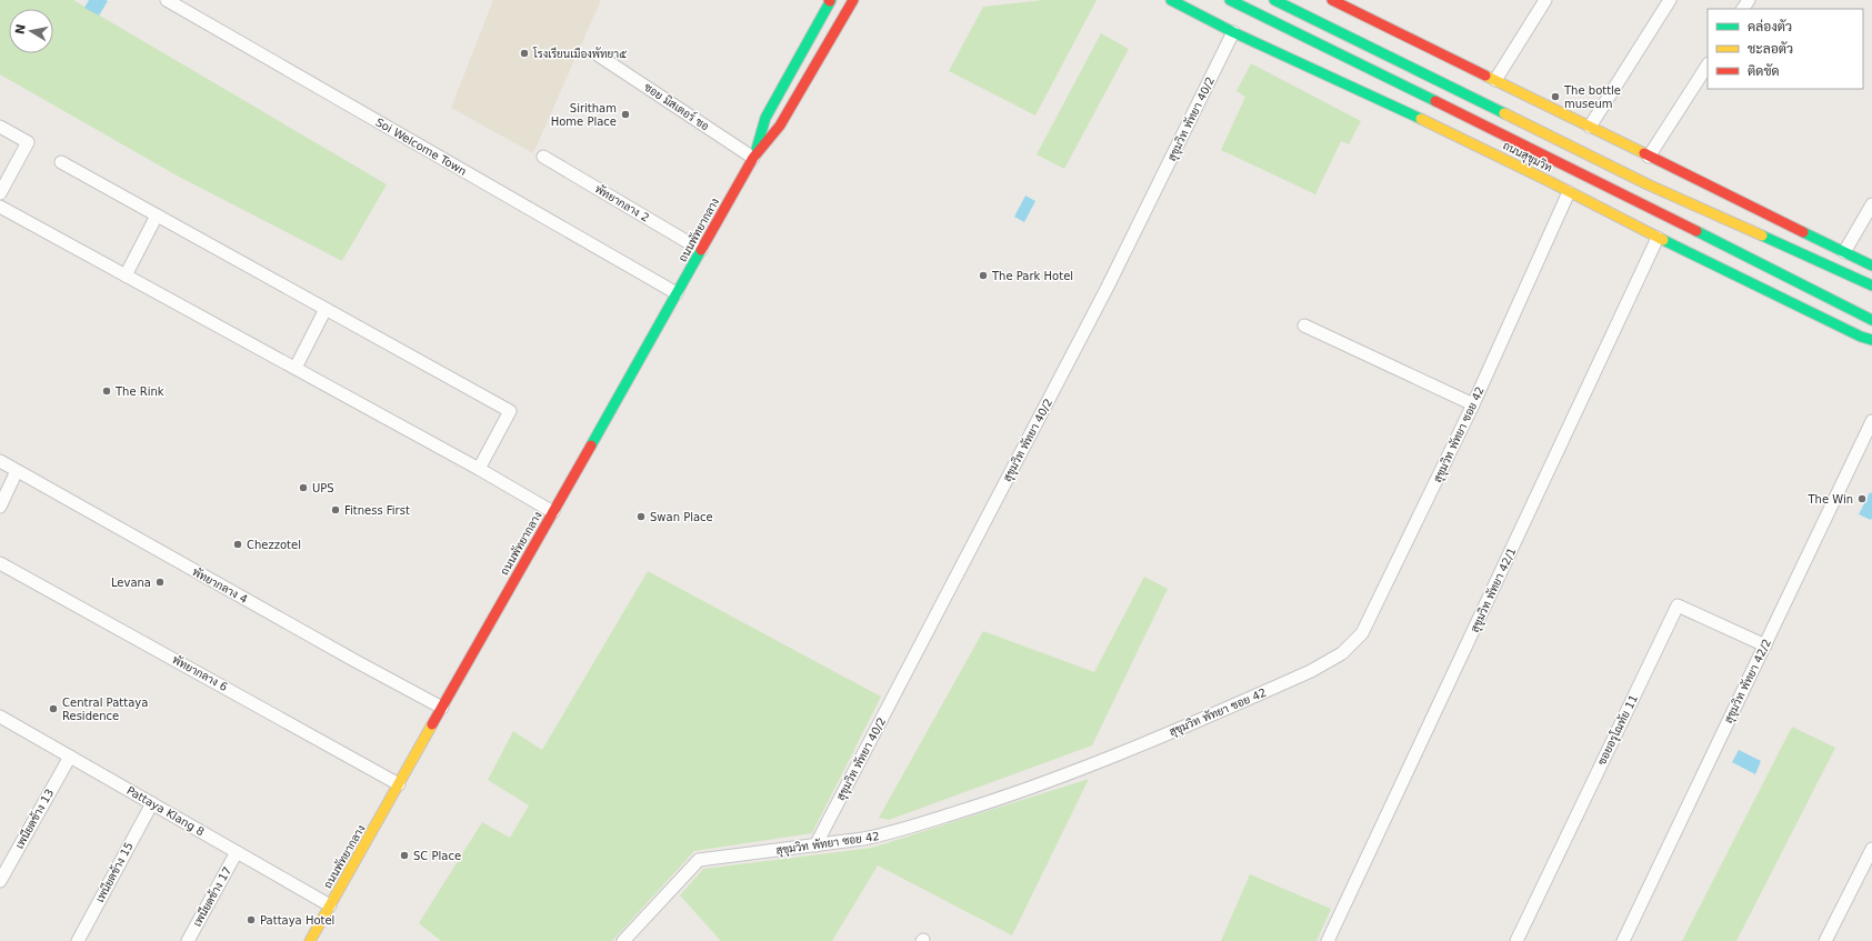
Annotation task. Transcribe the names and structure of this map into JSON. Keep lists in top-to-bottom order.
{
  "streets": {
    "main road": ["ถนนสุขุมวิท", "ถนนพัทยากลาง"],
    "street": [
      "ซอย มิสเตอร์ ชอ",
      "สุขุมวิท พัทยา 40/2",
      "Soi Welcome Town",
      "พัทยากลาง 2",
      "สุขุมวิท พัทยา ซอย 42",
      "พัทยากลาง 4",
      "สุขุมวิท พัทยา 42/1",
      "พัทยากลาง 6",
      "สุขุมวิท พัทยา 42/2",
      "ซอยอรุโณทัย 11",
      "Pattaya Klang 8",
      "เพนียดช้าง 13",
      "เพนียดช้าง 15",
      "เพนียดช้าง 17"
    ]
  },
  "crossings": [
    ["ซอย มิสเตอร์ ชอ", "ถนนพัทยากลาง"],
    ["สุขุมวิท พัทยา 40/2", "ถนนสุขุมวิท"],
    ["สุขุมวิท พัทยา 40/2", "สุขุมวิท พัทยา ซอย 42"],
    ["Soi Welcome Town", "ถนนพัทยากลาง"],
    ["ถนนสุขุมวิท", "สุขุมวิท พัทยา ซอย 42"],
    ["ถนนสุขุมวิท", "สุขุมวิท พัทยา 42/1"],
    ["พัทยากลาง 2", "ถนนพัทยากลาง"],
    ["ถนนพัทยากลาง", "พัทยากลาง 4"],
    ["ถนนพัทยากลาง", "พัทยากลาง 6"],
    ["ถนนพัทยากลาง", "Pattaya Klang 8"],
    ["สุขุมวิท พัทยา 42/2", "ซอยอรุโณทัย 11"],
    ["Pattaya Klang 8", "เพนียดช้าง 13"],
    ["Pattaya Klang 8", "เพนียดช้าง 15"],
    ["Pattaya Klang 8", "เพนียดช้าง 17"]
  ],
  "places": [
    "โรงเรียนเมืองพัทยา๕",
    "The bottle museum",
    "Siritham Home Place",
    "The Park Hotel",
    "The Rink",
    "UPS",
    "The Win",
    "Fitness First",
    "Swan Place",
    "Chezzotel",
    "Levana",
    "Central Pattaya Residence",
    "SC Place",
    "Pattaya Hotel"
  ],
  "legend": ["คล่องตัว", "ชะลอตัว", "ติดขัด"],
  "north": "left"
}
